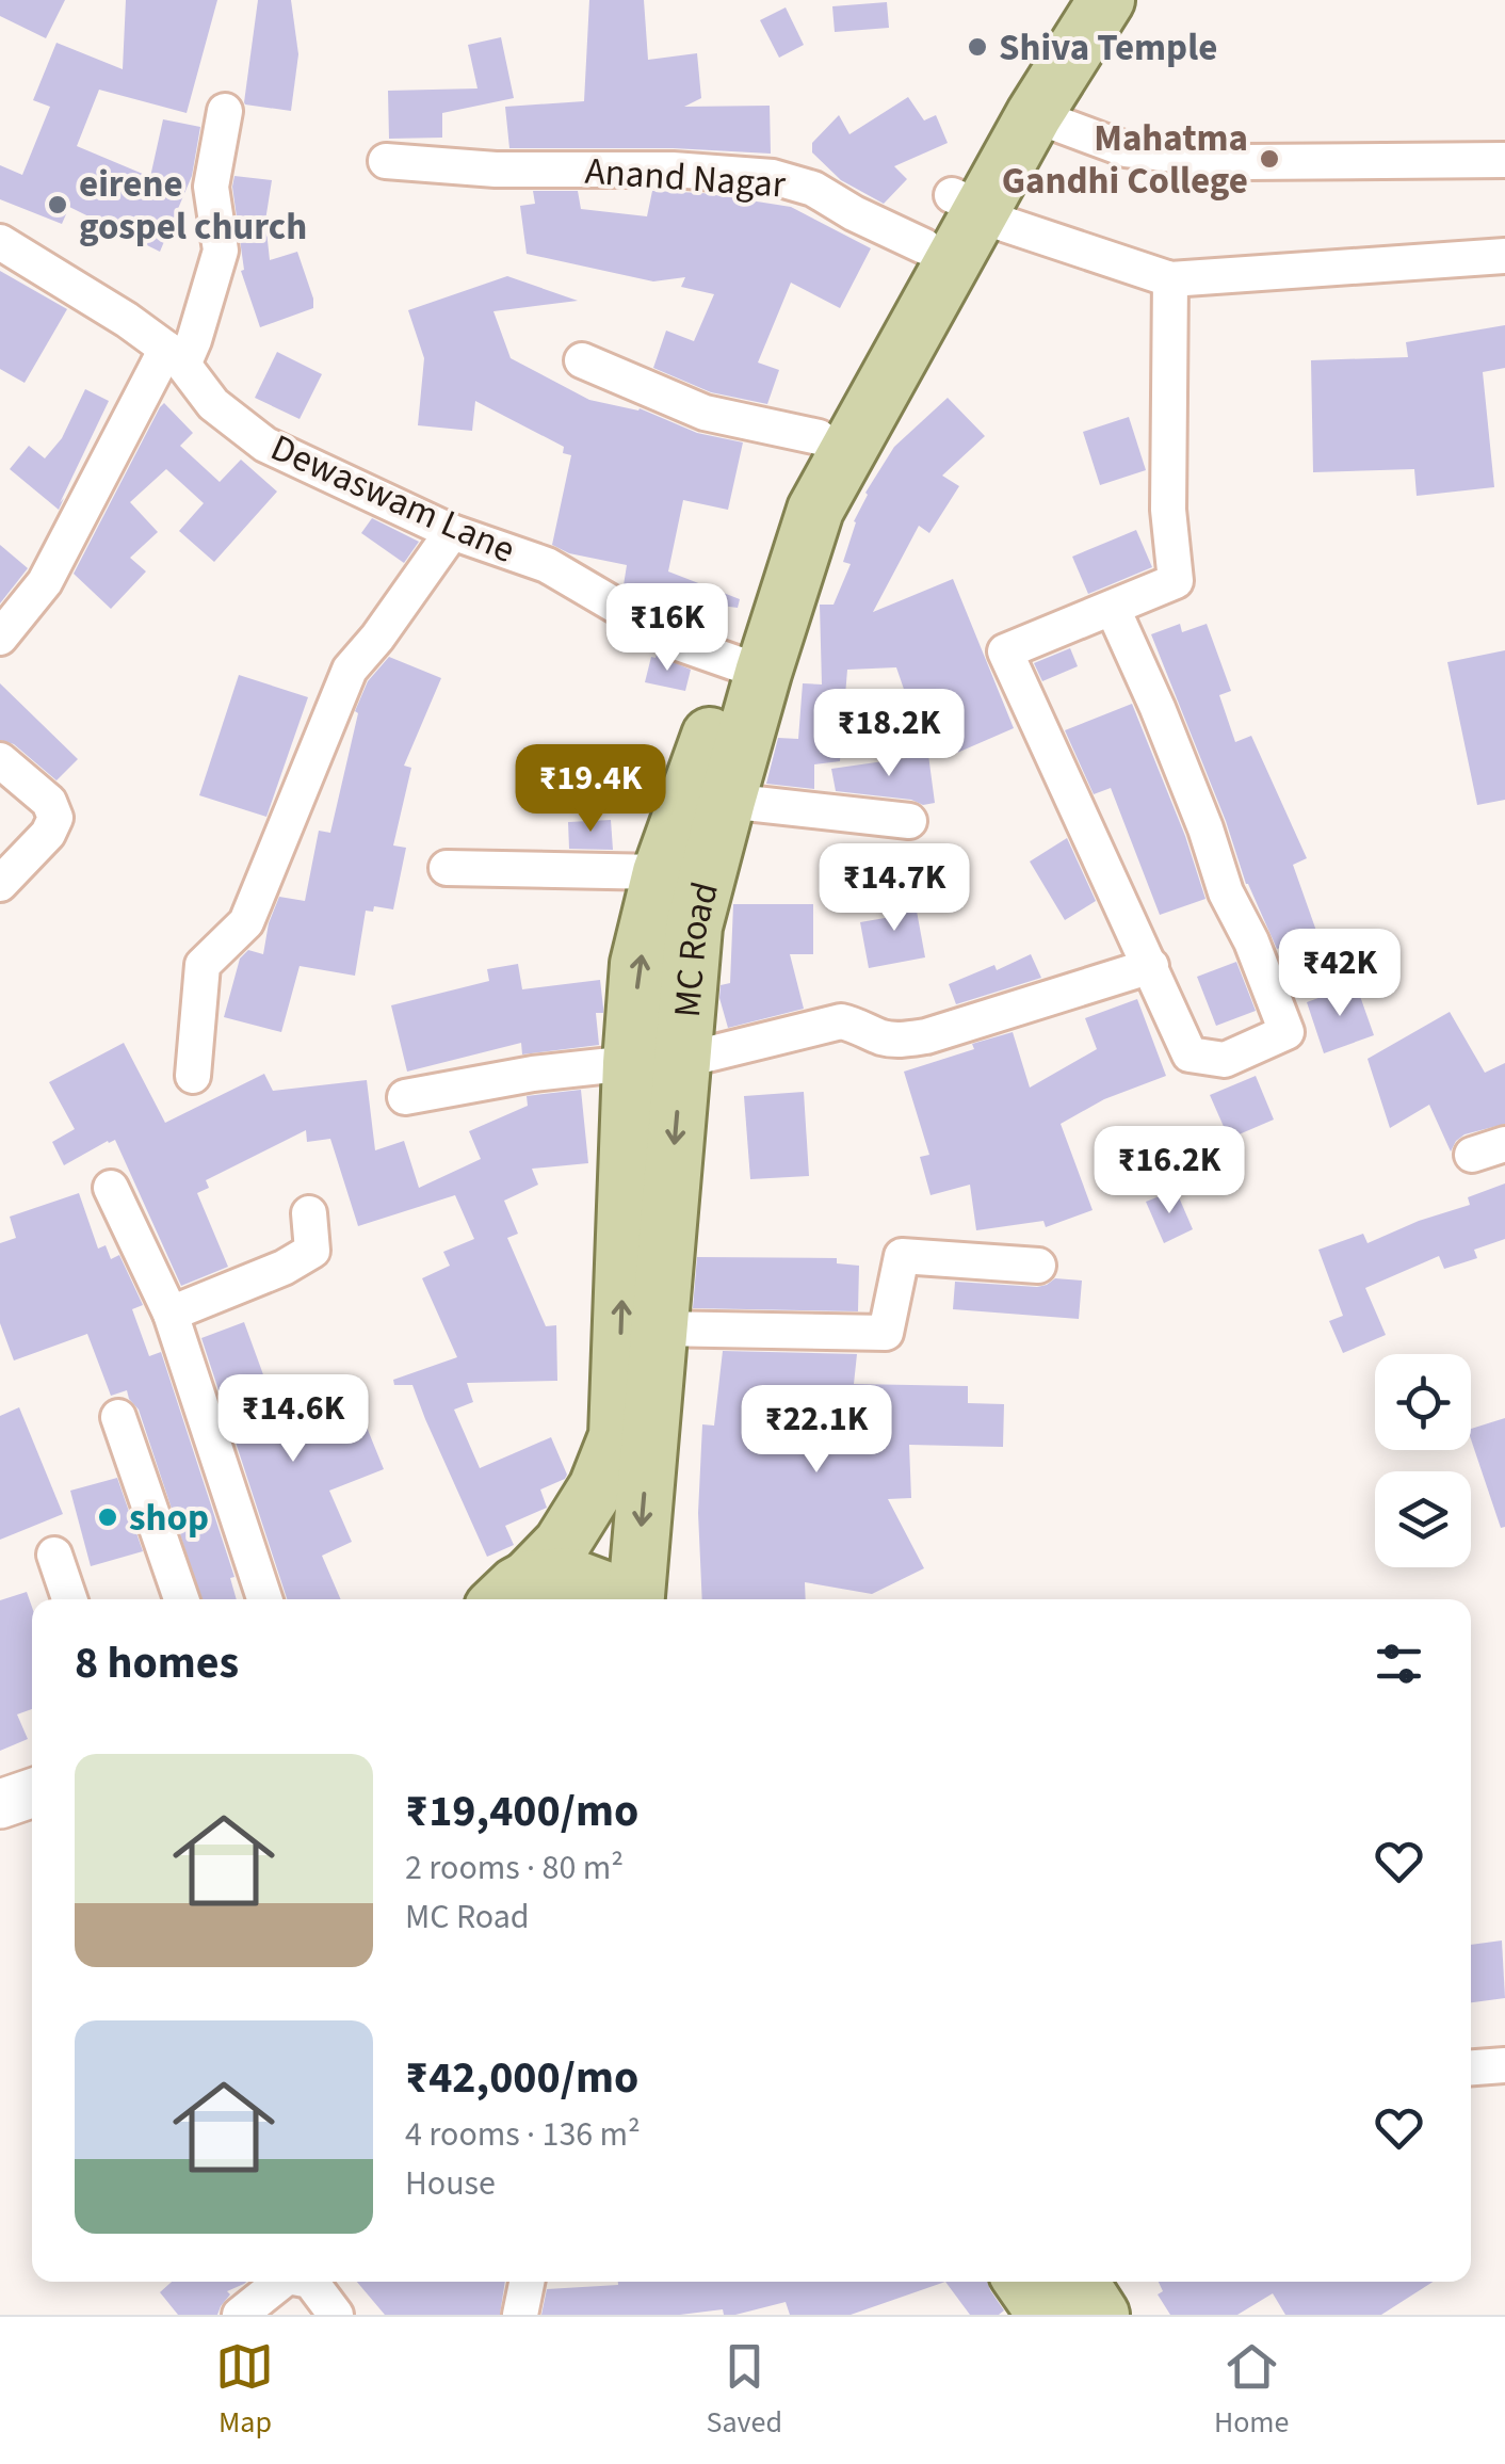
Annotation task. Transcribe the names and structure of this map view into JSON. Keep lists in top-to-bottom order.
{
  "streets": {
    "main road": ["MC Road"],
    "street": ["Anand Nagar", "Dewaswam Lane"]
  },
  "crossings": [
    ["Anand Nagar", "MC Road"],
    ["Dewaswam Lane", "MC Road"]
  ],
  "places": [
    "Shiva Temple",
    "Mahatma Gandhi College",
    "eirene gospel church",
    "shop"
  ],
  "page": {
    "price": [
      "₹16K",
      "₹18.2K",
      "₹19.4K",
      "₹14.7K",
      "₹42K",
      "₹16.2K",
      "₹14.6K",
      "₹22.1K"
    ],
    "heading": "8 homes",
    "list": [
      {
        "name": "₹19,400/mo",
        "note": "2 rooms · 80 m² · MC Road"
      },
      {
        "name": "₹42,000/mo",
        "note": "4 rooms · 136 m² · House"
      }
    ],
    "tabs": ["Map", "Saved", "Home"]
  }
}
